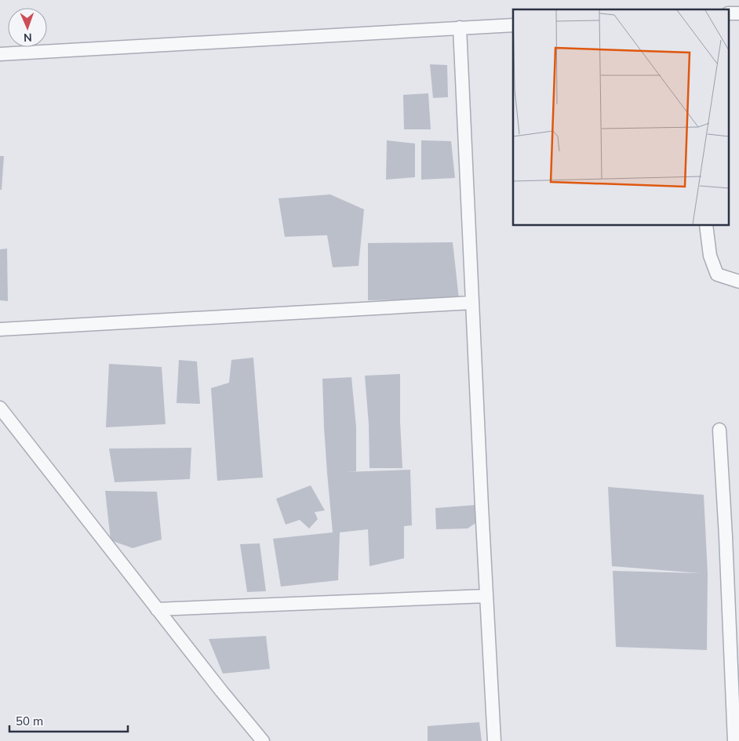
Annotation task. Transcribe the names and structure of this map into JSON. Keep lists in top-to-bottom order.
{
  "scale_bar": "50 m",
  "north": "bottom"
}
